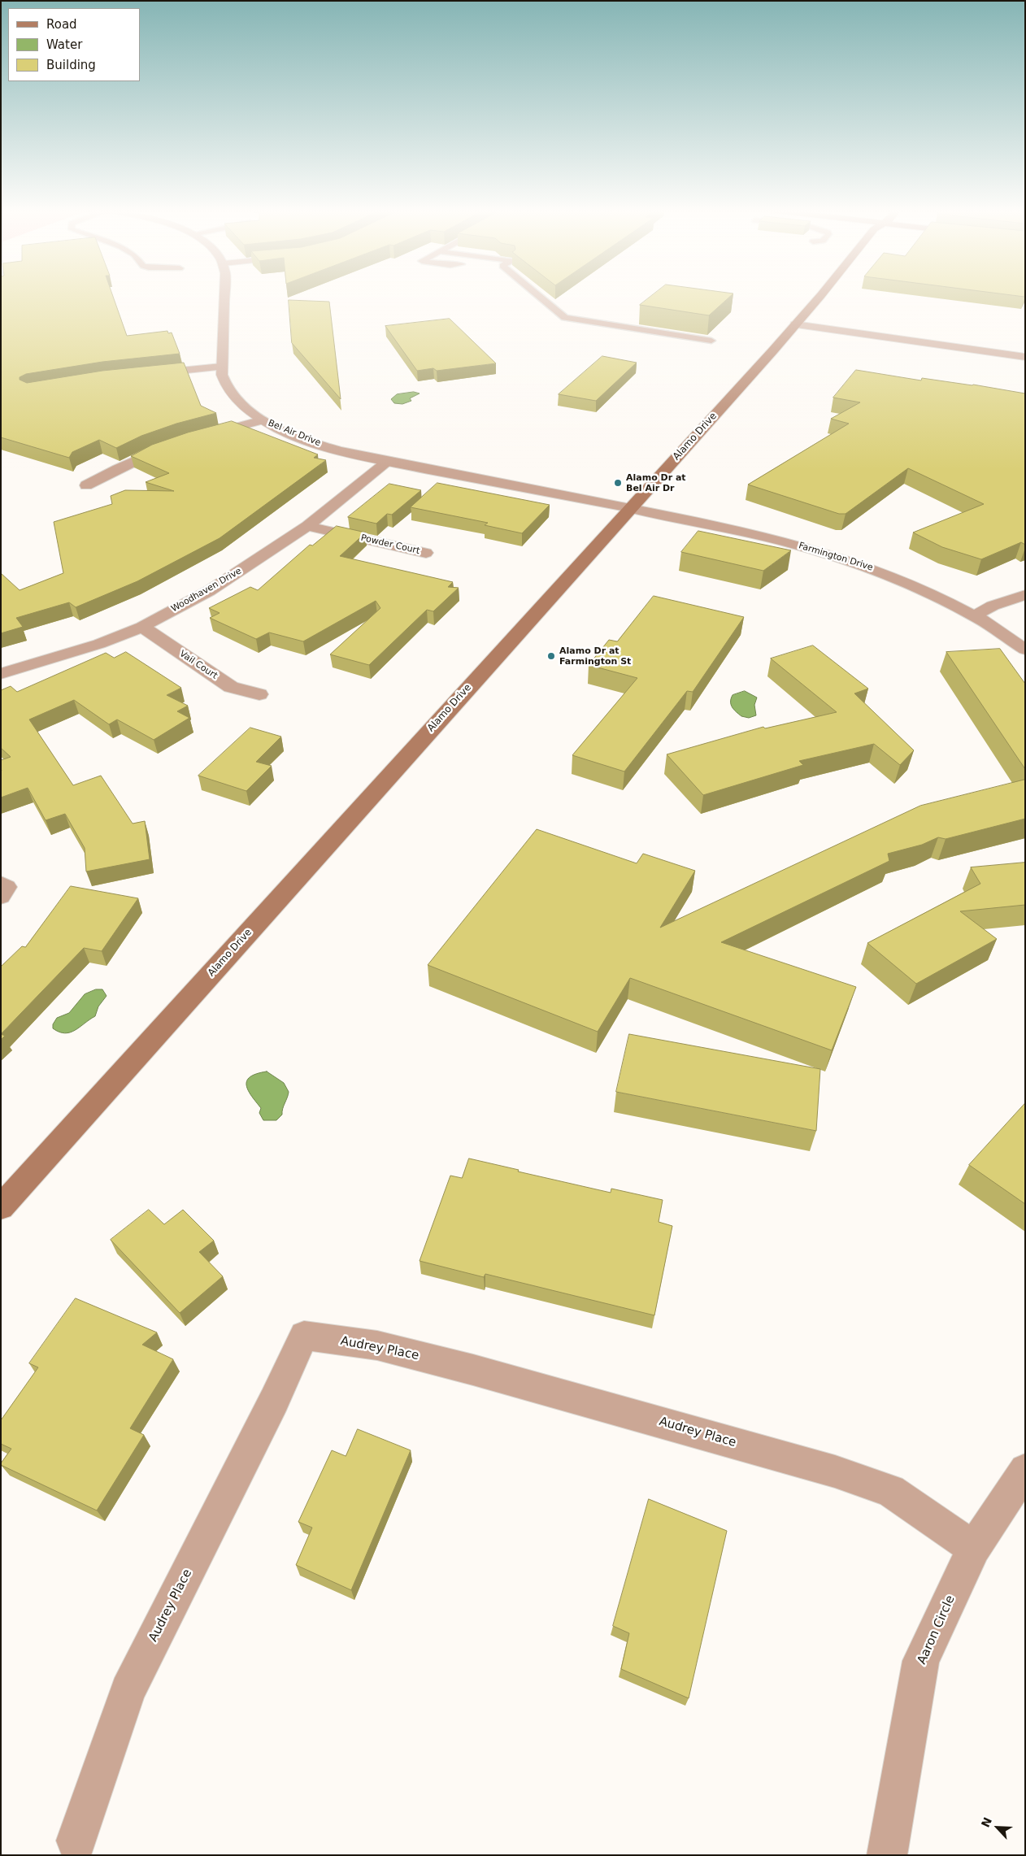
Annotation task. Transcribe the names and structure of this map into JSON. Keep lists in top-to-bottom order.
{
  "streets": {
    "main road": ["Alamo Drive"],
    "street": [
      "Bel Air Drive",
      "Powder Court",
      "Farmington Drive",
      "Woodhaven Drive",
      "Vail Court",
      "Audrey Place",
      "Aaron Circle"
    ]
  },
  "crossings": [
    ["Bel Air Drive", "Alamo Drive"],
    ["Bel Air Drive", "Farmington Drive"],
    ["Bel Air Drive", "Woodhaven Drive"],
    ["Alamo Drive", "Farmington Drive"],
    ["Powder Court", "Woodhaven Drive"],
    ["Woodhaven Drive", "Vail Court"],
    ["Audrey Place", "Aaron Circle"]
  ],
  "places": ["Alamo Dr at Bel Air Dr", "Alamo Dr at Farmington St"],
  "legend": ["Road", "Water", "Building"],
  "north": "top left"
}
